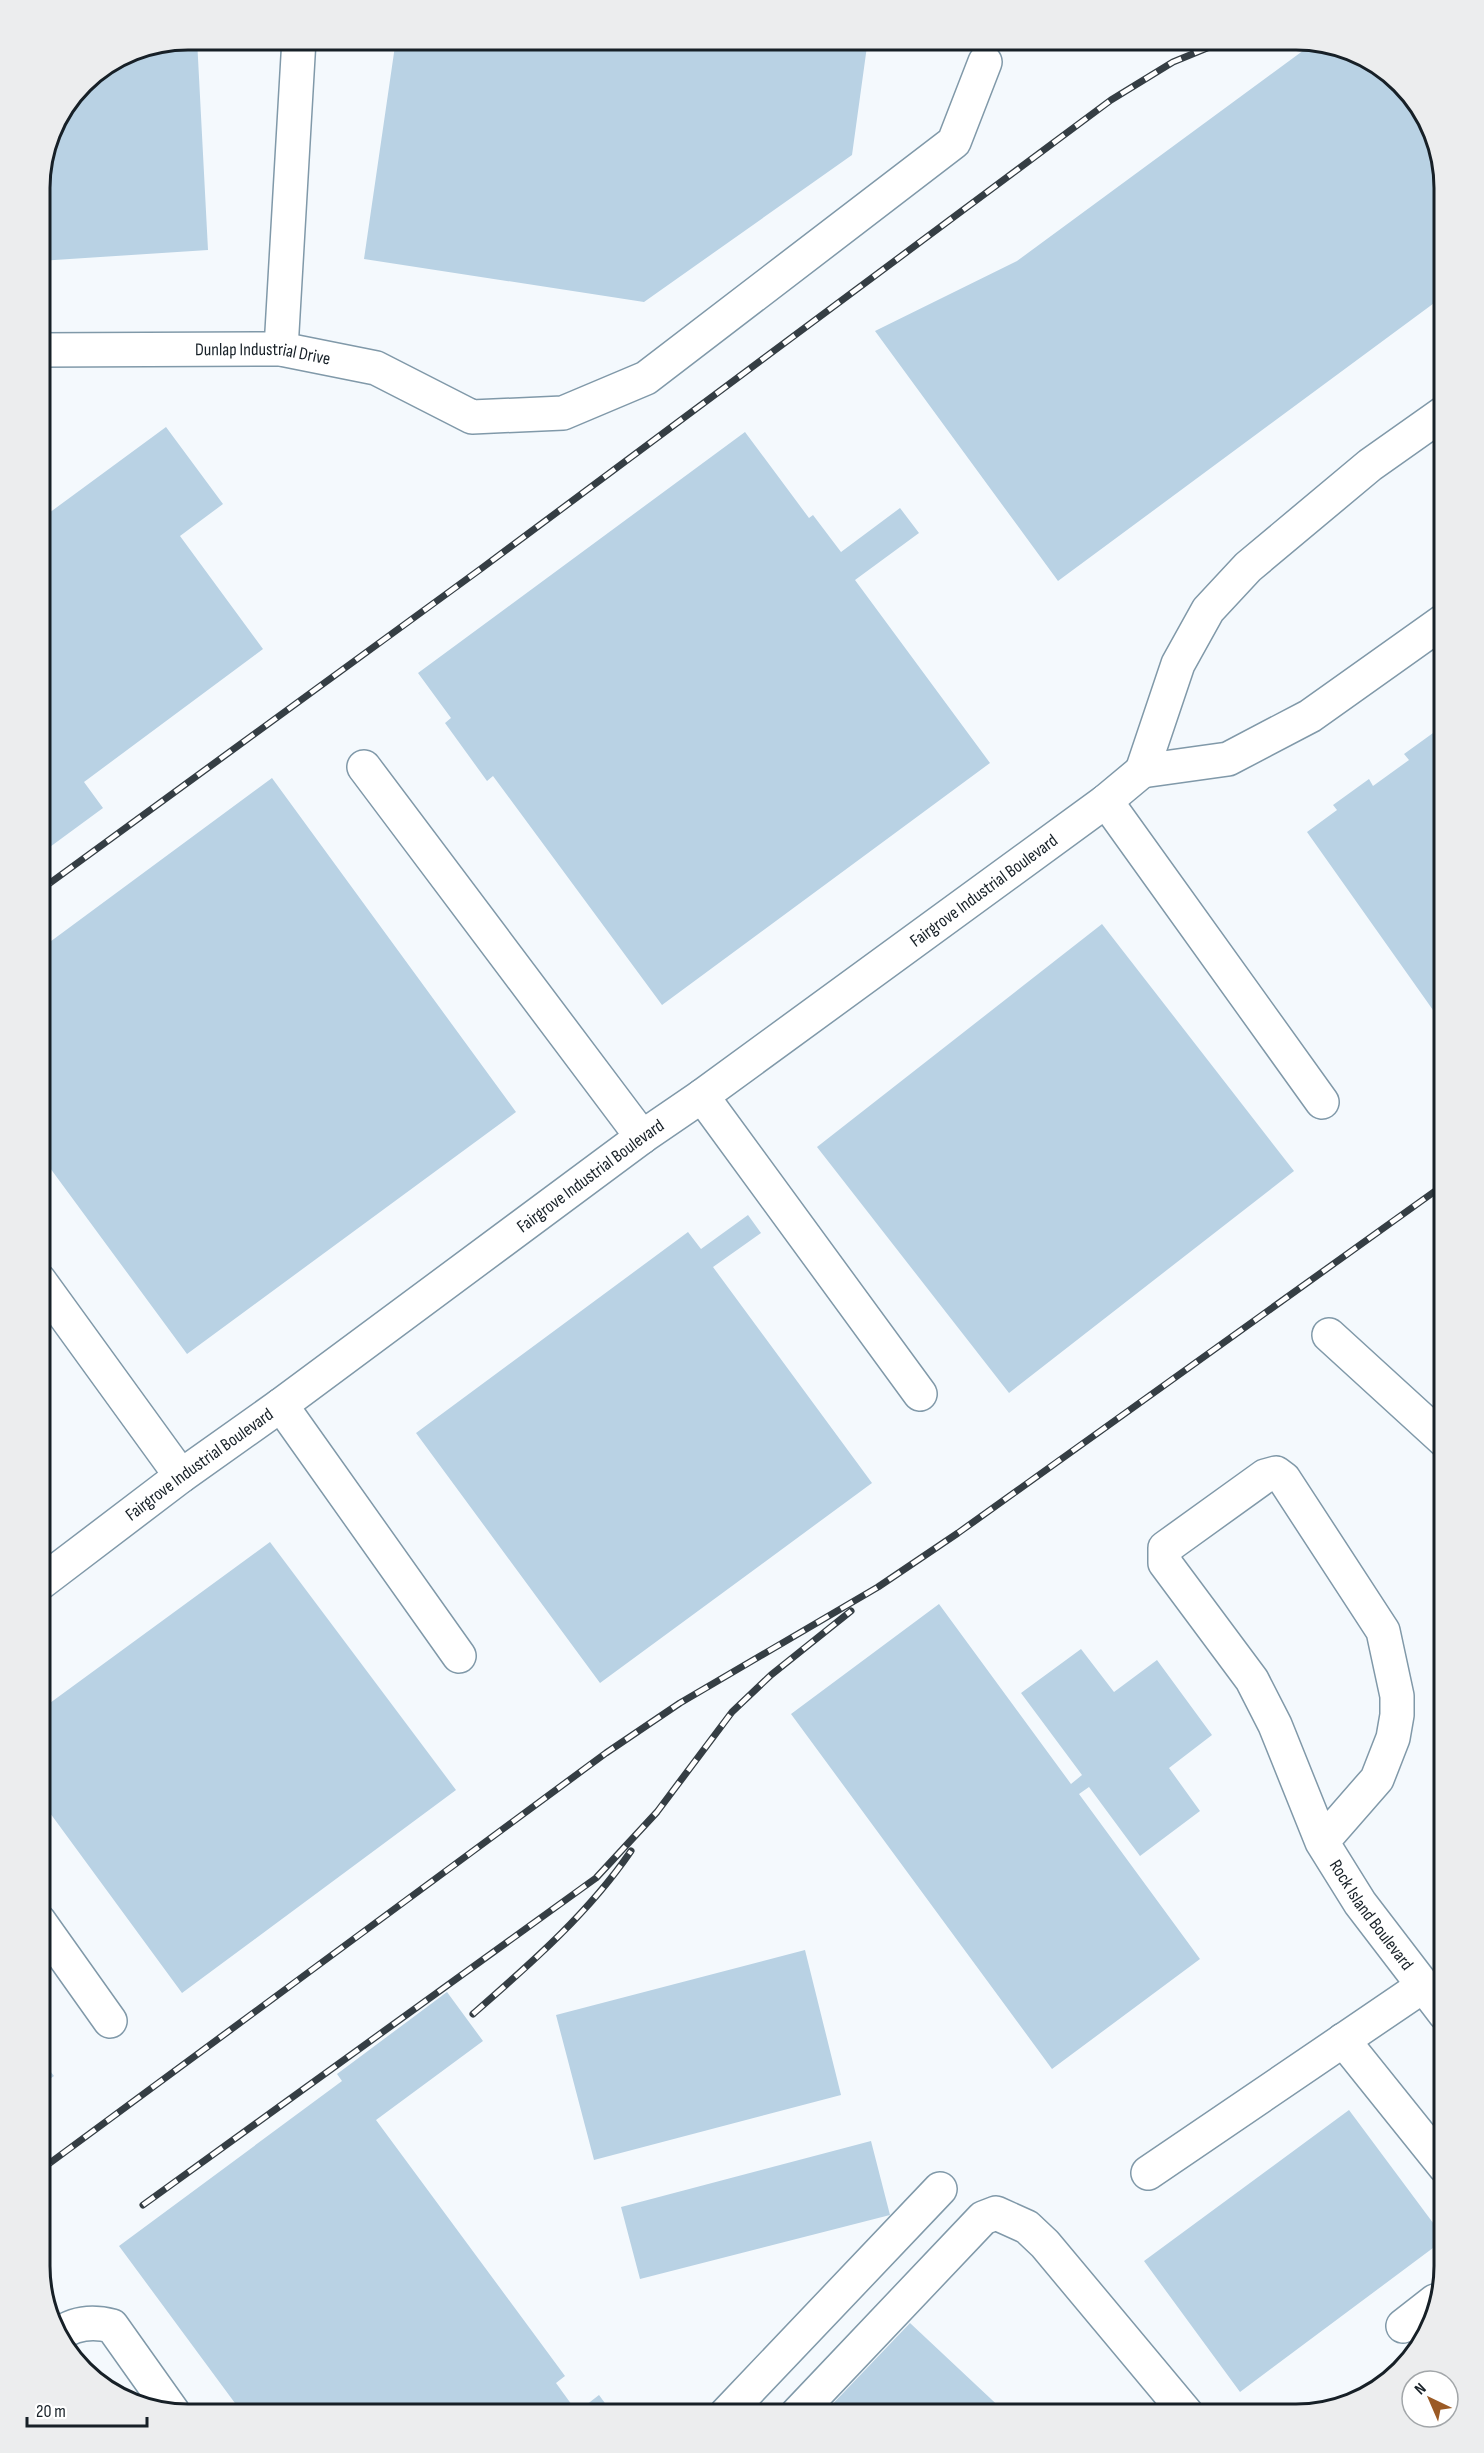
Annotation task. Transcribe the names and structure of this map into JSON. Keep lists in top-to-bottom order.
{
  "streets": {
    "street": ["Dunlap Industrial Drive", "Fairgrove Industrial Boulevard", "Rock Island Boulevard"]
  },
  "scale_bar": "20 m",
  "north": "top left"
}
